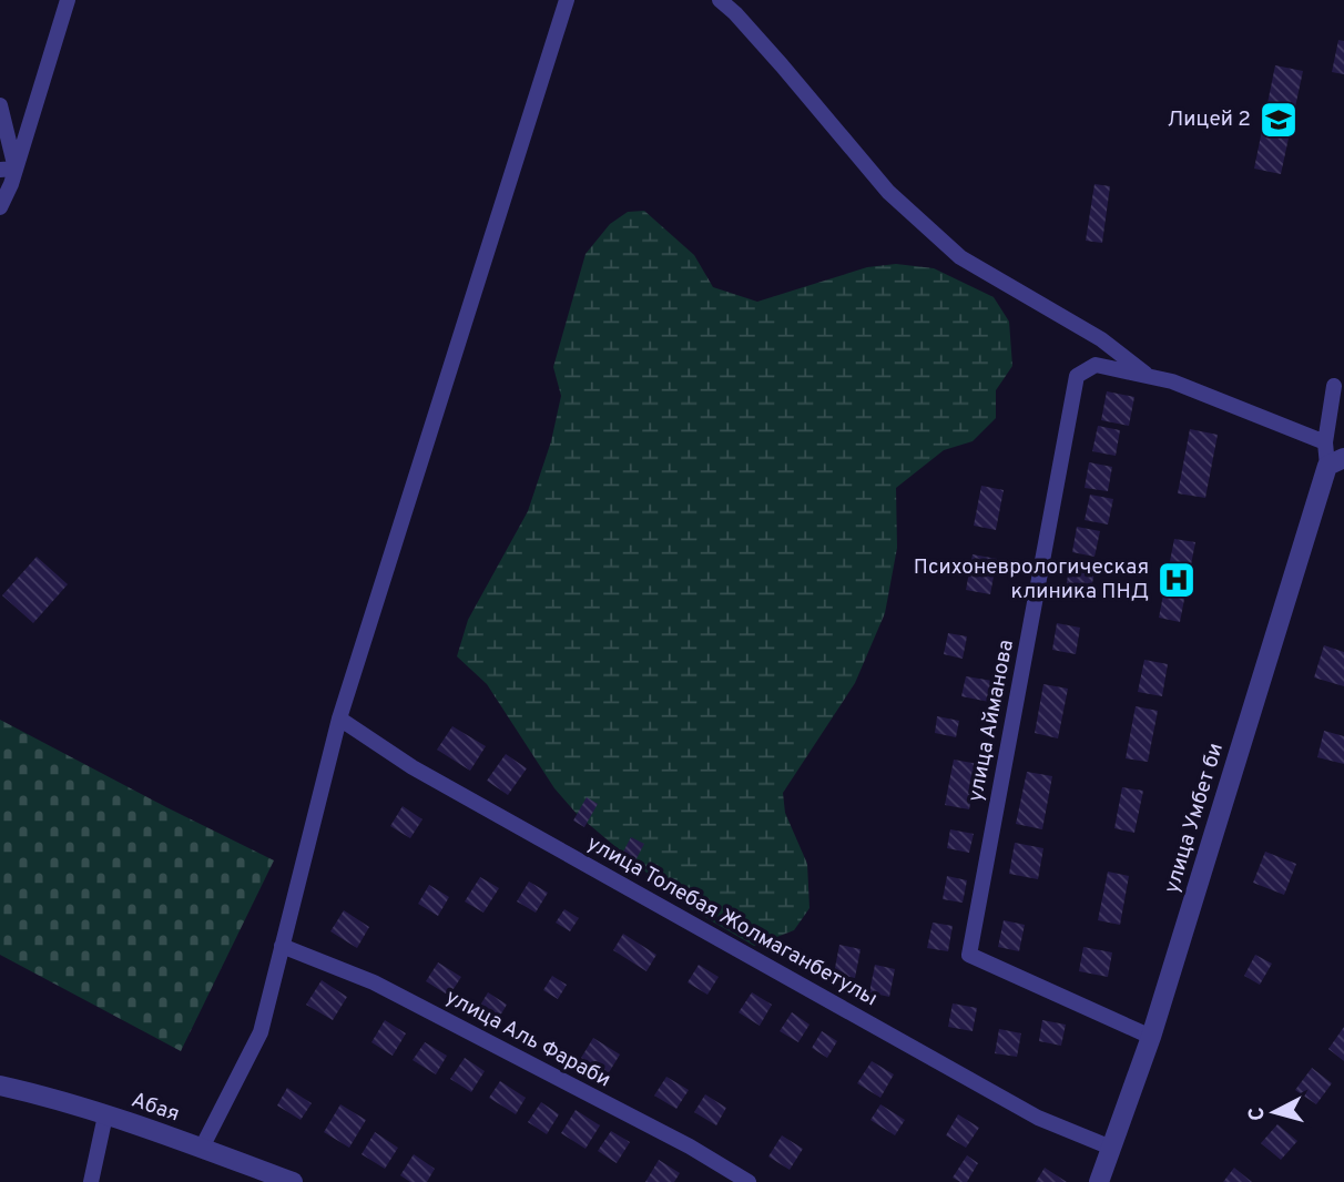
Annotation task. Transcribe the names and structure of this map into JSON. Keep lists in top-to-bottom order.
{
  "streets": {
    "street": [
      "улица Айманова",
      "улица Умбет би",
      "улица Толебая Жолмаганбетулы",
      "улица Аль Фараби",
      "Абая"
    ]
  },
  "crossings": [
    ["улица Айманова", "улица Умбет би"],
    ["улица Умбет би", "улица Толебая Жолмаганбетулы"]
  ],
  "places": {
    "school or university": ["Лицей 2"],
    "hospital": ["Психоневрологическая клиника ПНД"]
  },
  "north": "left"
}
